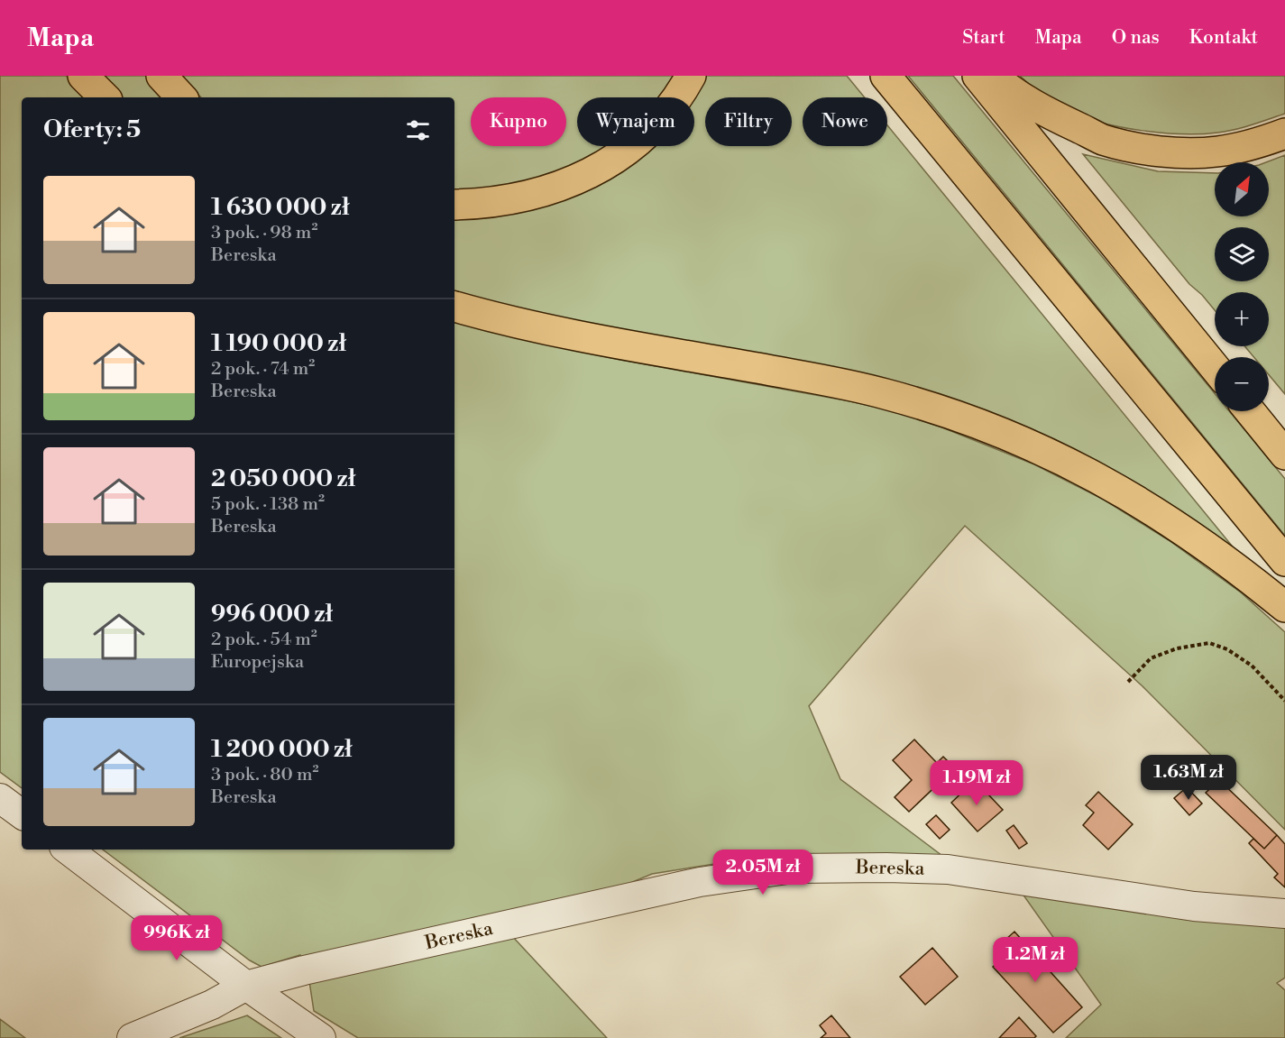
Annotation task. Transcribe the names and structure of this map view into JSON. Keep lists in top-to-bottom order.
{
  "streets": {
    "street": ["Bereska"]
  },
  "north": "top right",
  "page": {
    "header": "Mapa",
    "nav": [
      "Start",
      "Mapa",
      "O nas",
      "Kontakt"
    ],
    "chip": [
      "Kupno",
      "Wynajem",
      "Filtry",
      "Nowe"
    ],
    "heading": "Oferty: 5",
    "map_buttons": ["+", "−"],
    "list": [
      {
        "name": "1 630 000 zł",
        "note": "3 pok. · 98 m² · Bereska"
      },
      {
        "name": "1 190 000 zł",
        "note": "2 pok. · 74 m² · Bereska"
      },
      {
        "name": "2 050 000 zł",
        "note": "5 pok. · 138 m² · Bereska"
      },
      {
        "name": "996 000 zł",
        "note": "2 pok. · 54 m² · Europejska"
      },
      {
        "name": "1 200 000 zł",
        "note": "3 pok. · 80 m² · Bereska"
      }
    ],
    "price": [
      "1.63M zł",
      "1.19M zł",
      "2.05M zł",
      "996K zł",
      "1.2M zł"
    ]
  }
}
